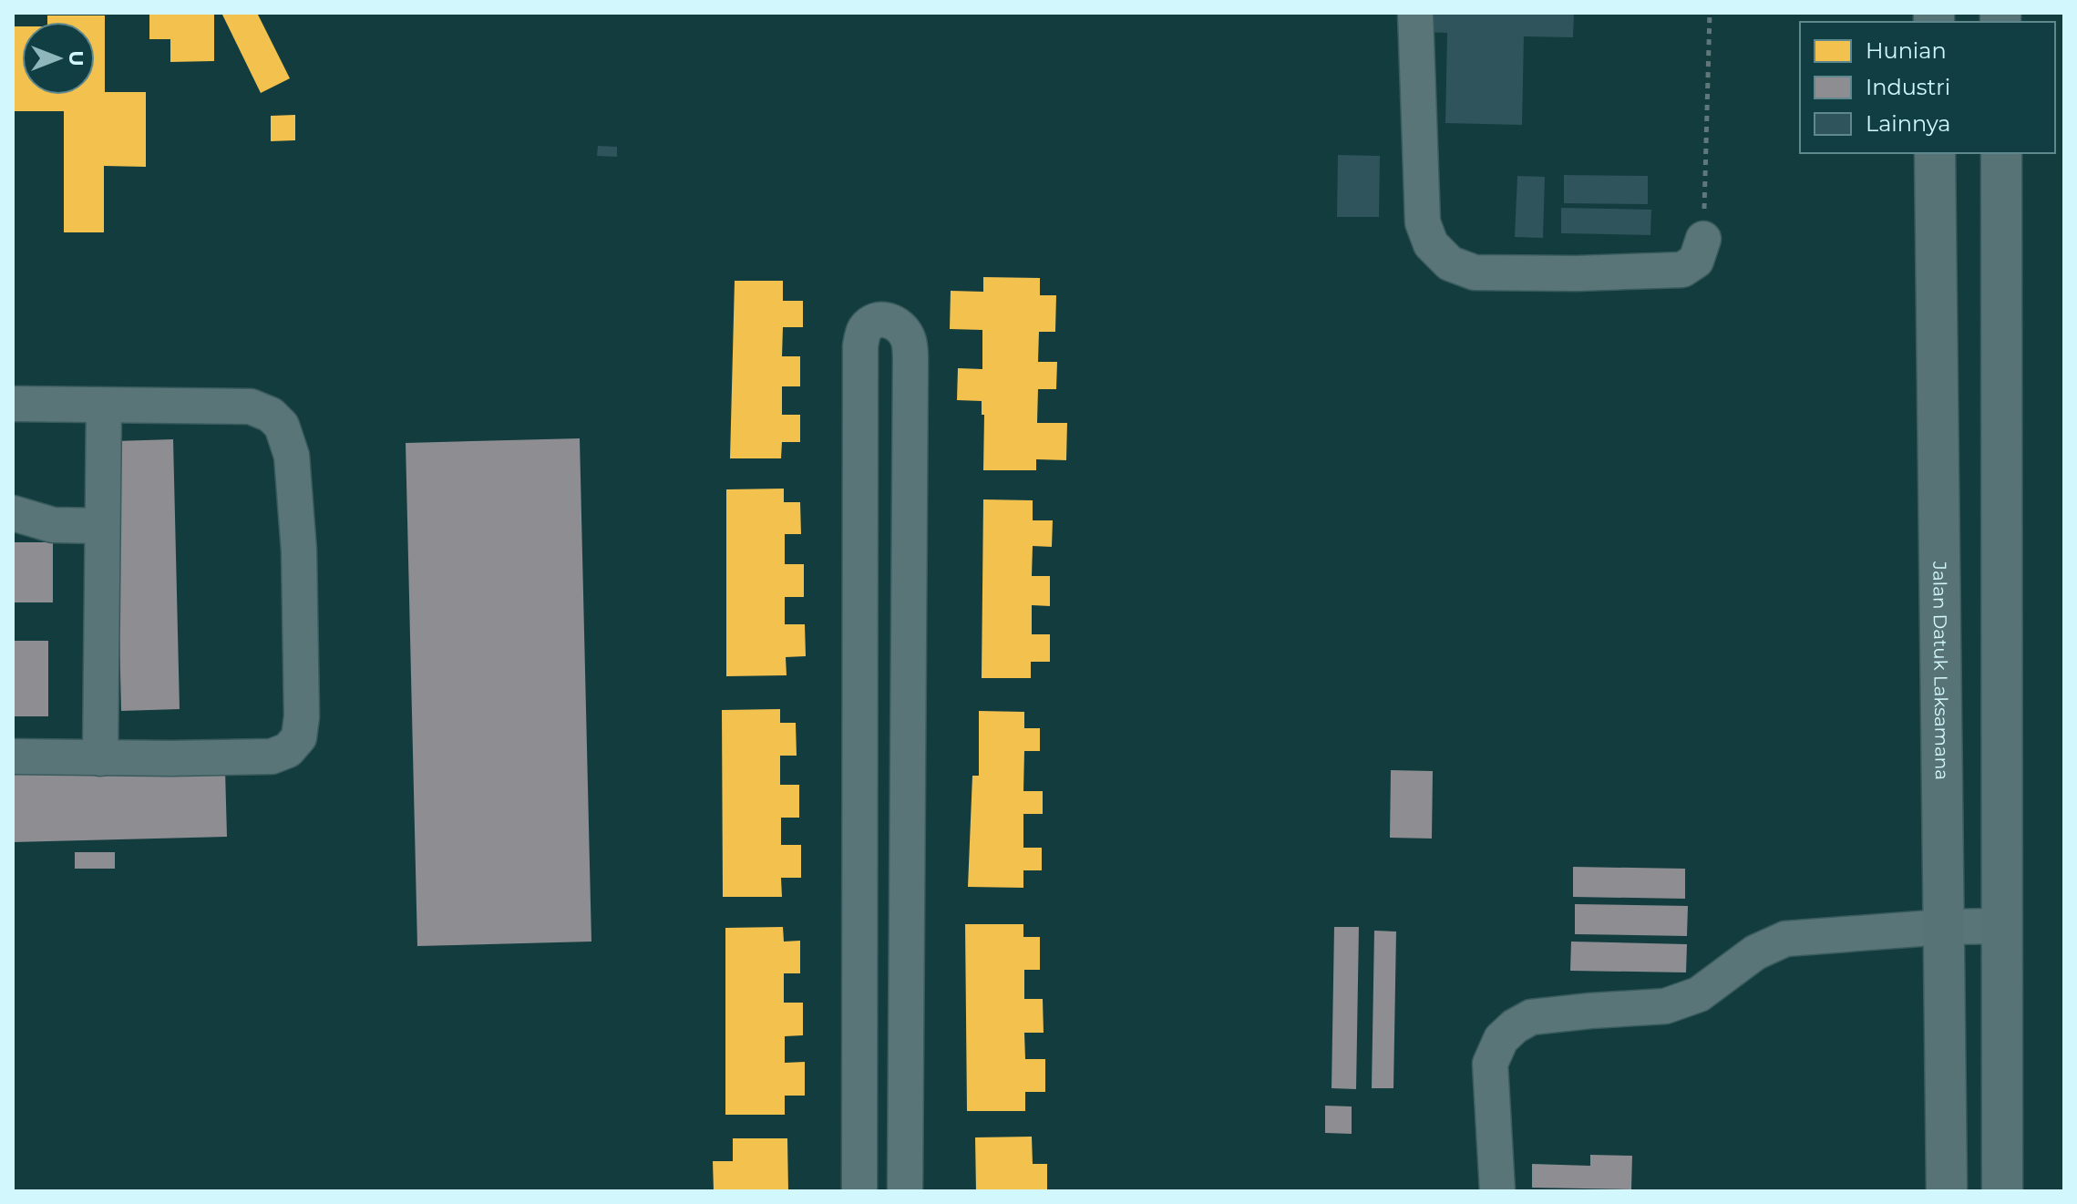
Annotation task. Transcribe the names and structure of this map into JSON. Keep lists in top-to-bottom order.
{
  "streets": {
    "highway": ["Jalan Datuk Laksamana"]
  },
  "legend": ["Hunian", "Industri", "Lainnya"],
  "north": "right"
}
